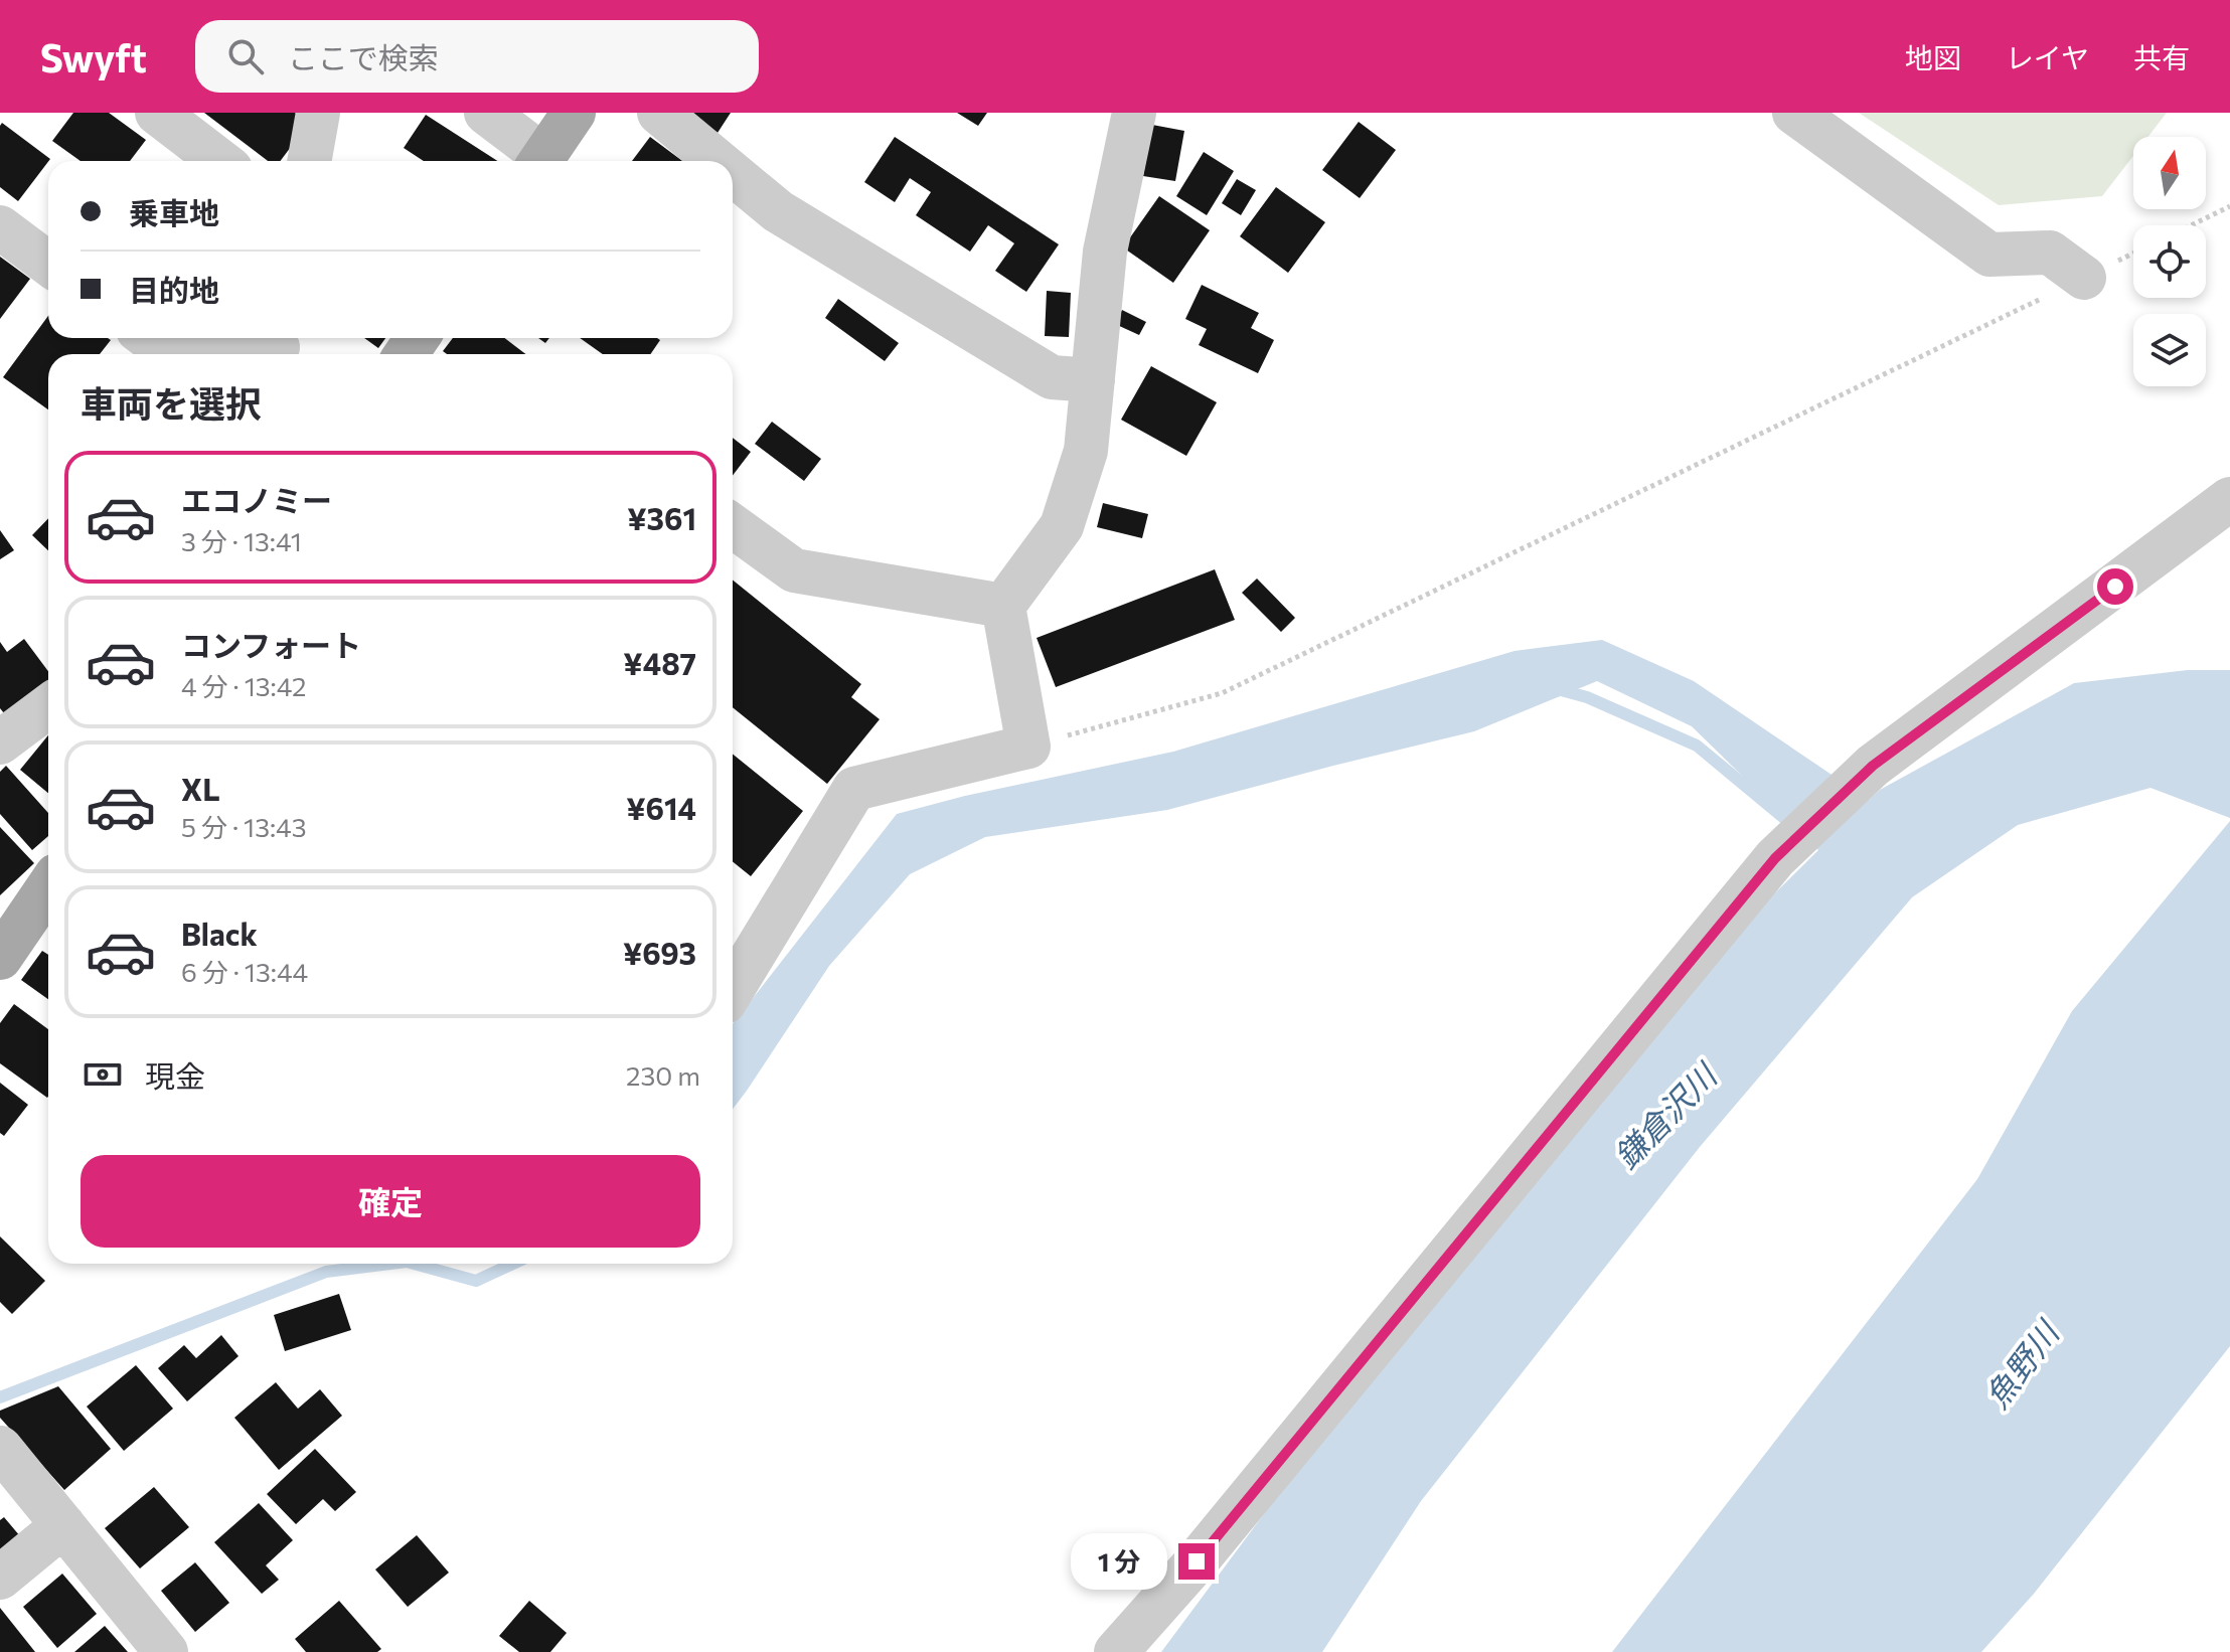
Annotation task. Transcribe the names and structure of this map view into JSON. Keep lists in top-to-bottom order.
{
  "water": ["鎌倉沢川", "魚野川"],
  "north": "top",
  "page": {
    "header": "Swyft",
    "search": "ここで検索",
    "nav": ["地図", "レイヤ", "共有"],
    "banner": ["乗車地", "目的地"],
    "heading": "車両を選択",
    "list": [
      {
        "name": "エコノミー",
        "note": "3 分 · 13:41",
        "value": "¥361"
      },
      {
        "name": "コンフォート",
        "note": "4 分 · 13:42",
        "value": "¥487"
      },
      {
        "name": "XL",
        "note": "5 分 · 13:43",
        "value": "¥614"
      },
      {
        "name": "Black",
        "note": "6 分 · 13:44",
        "value": "¥693"
      }
    ],
    "pay": ["現金", "230 m"],
    "buttons": "確定",
    "bubble": "1 分"
  }
}
